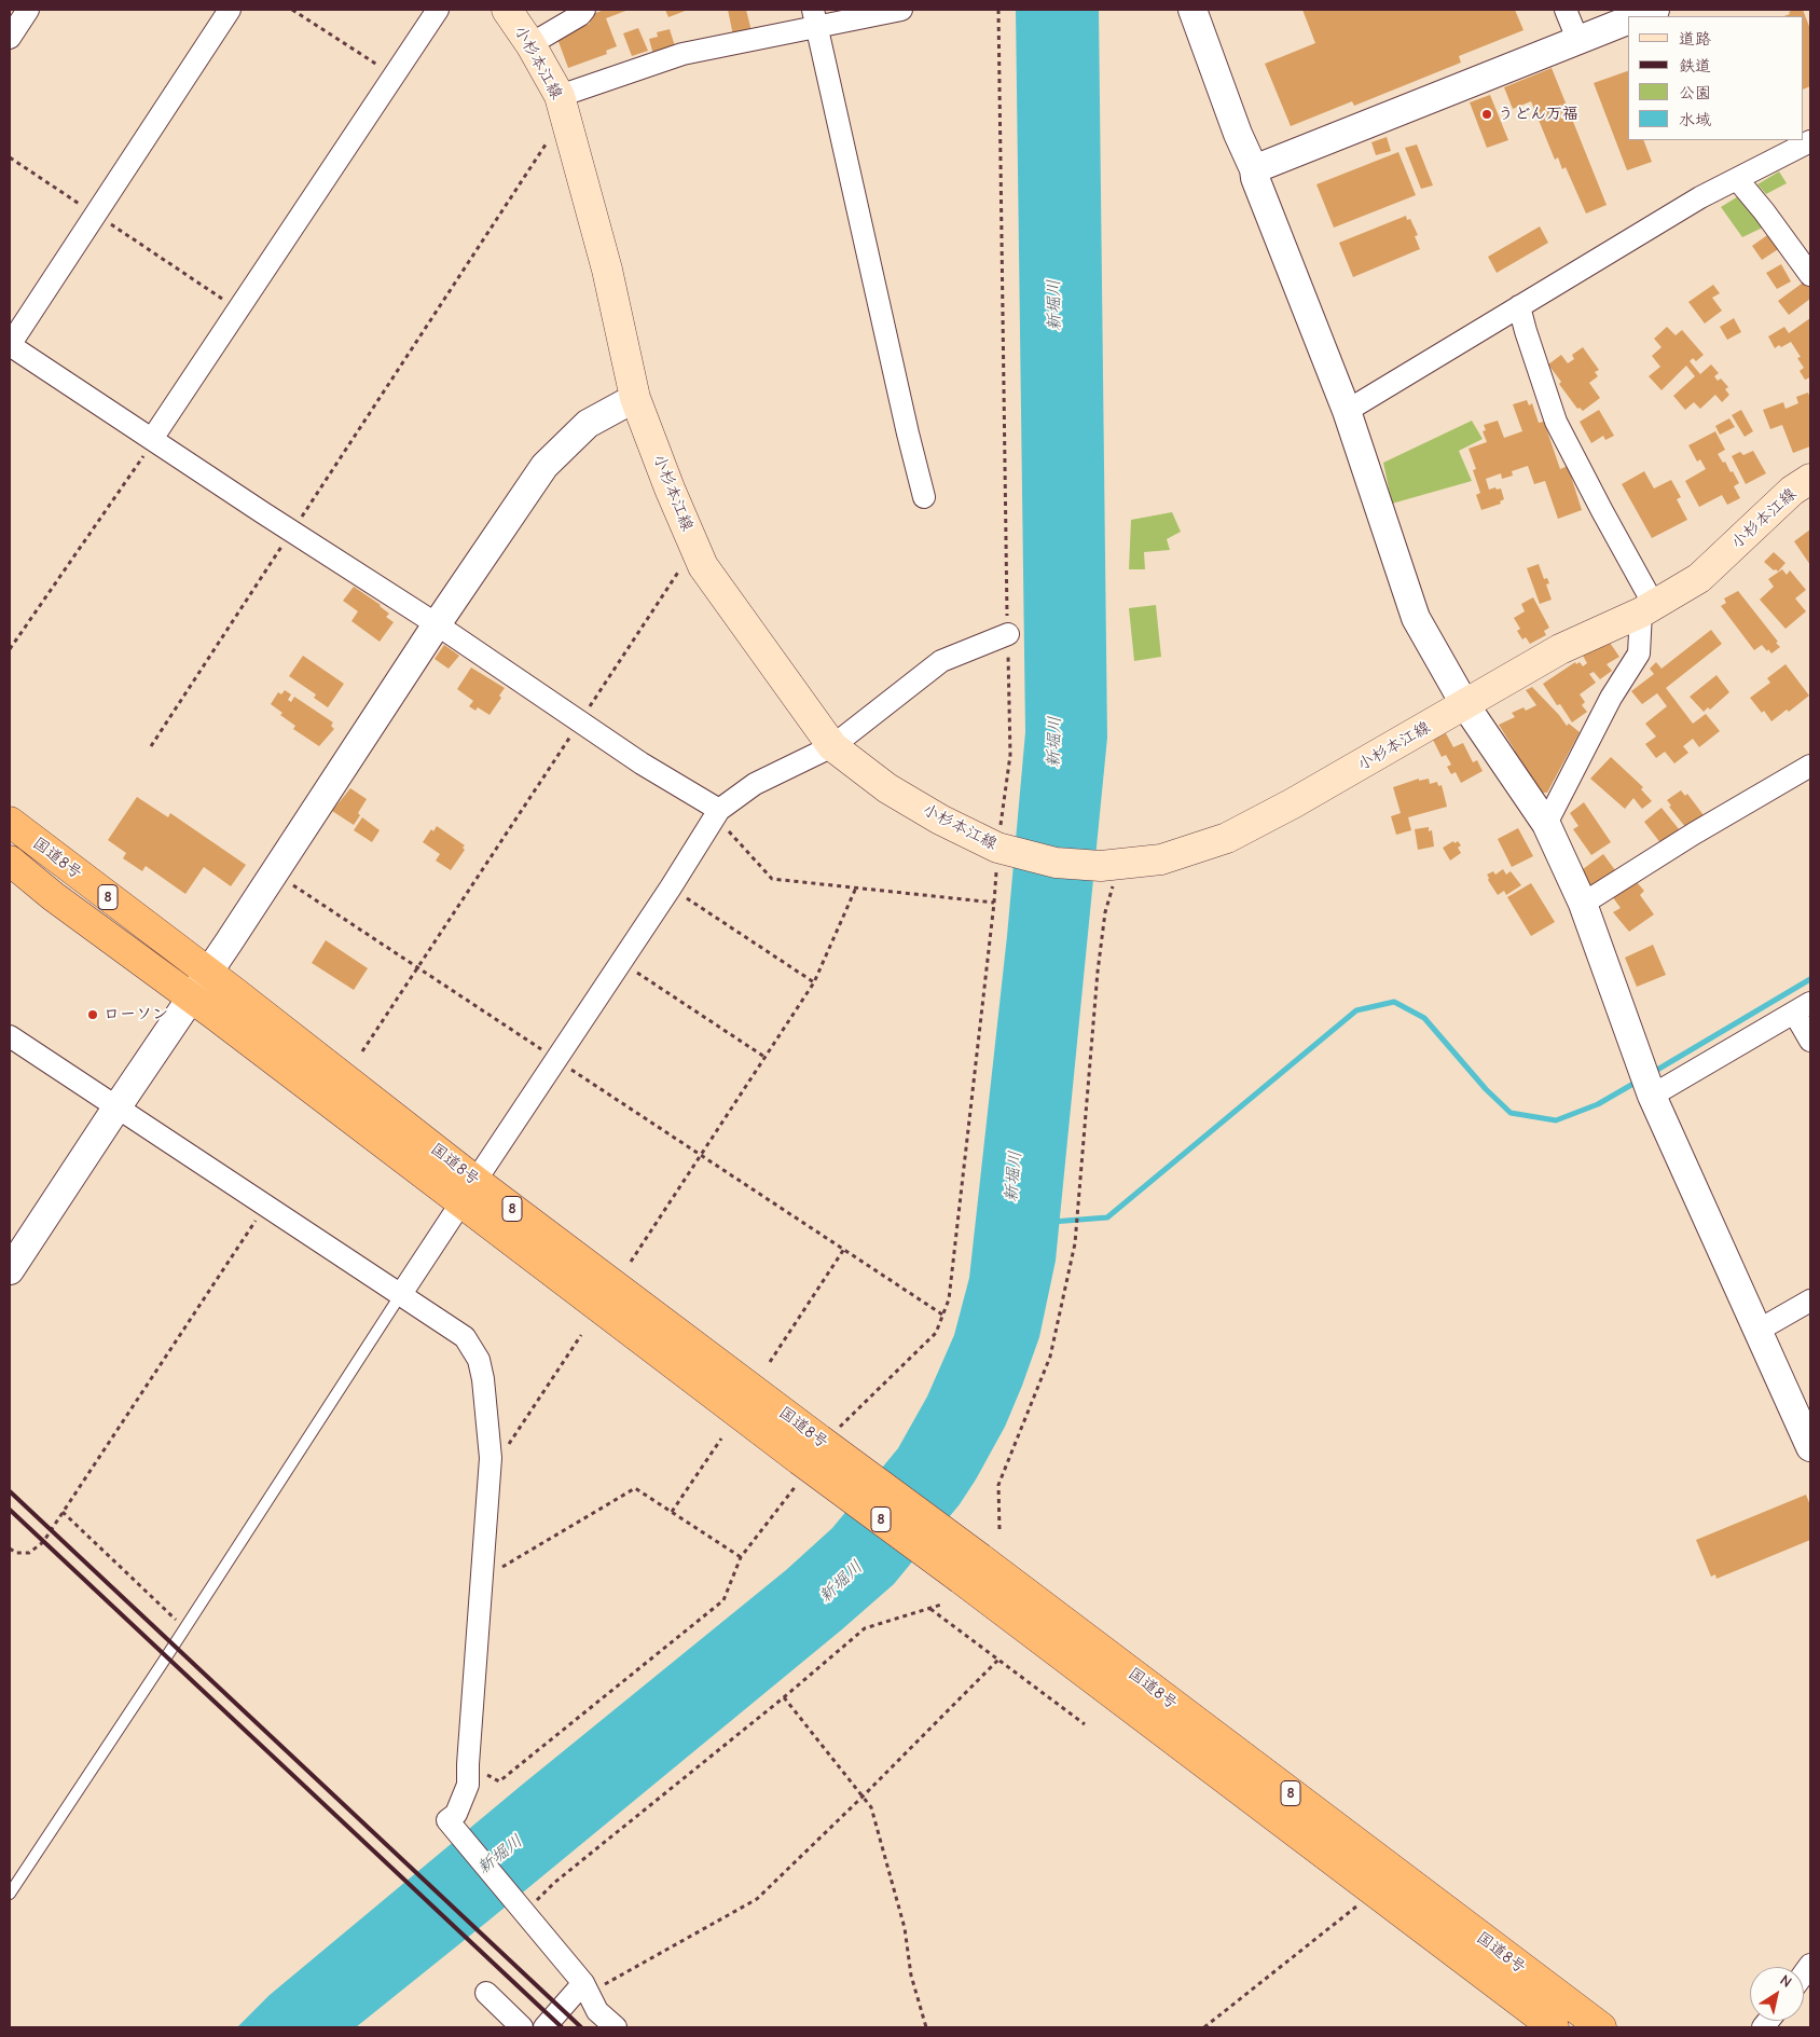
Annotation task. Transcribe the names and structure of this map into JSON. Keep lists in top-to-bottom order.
{
  "streets": {
    "highway": ["国道8号", "8"],
    "main road": ["小杉本江線"]
  },
  "water": ["新堀川"],
  "places": ["うどん万福", "ローソン"],
  "legend": [
    "道路",
    "鉄道",
    "公園",
    "水域"
  ],
  "north": "top right"
}
